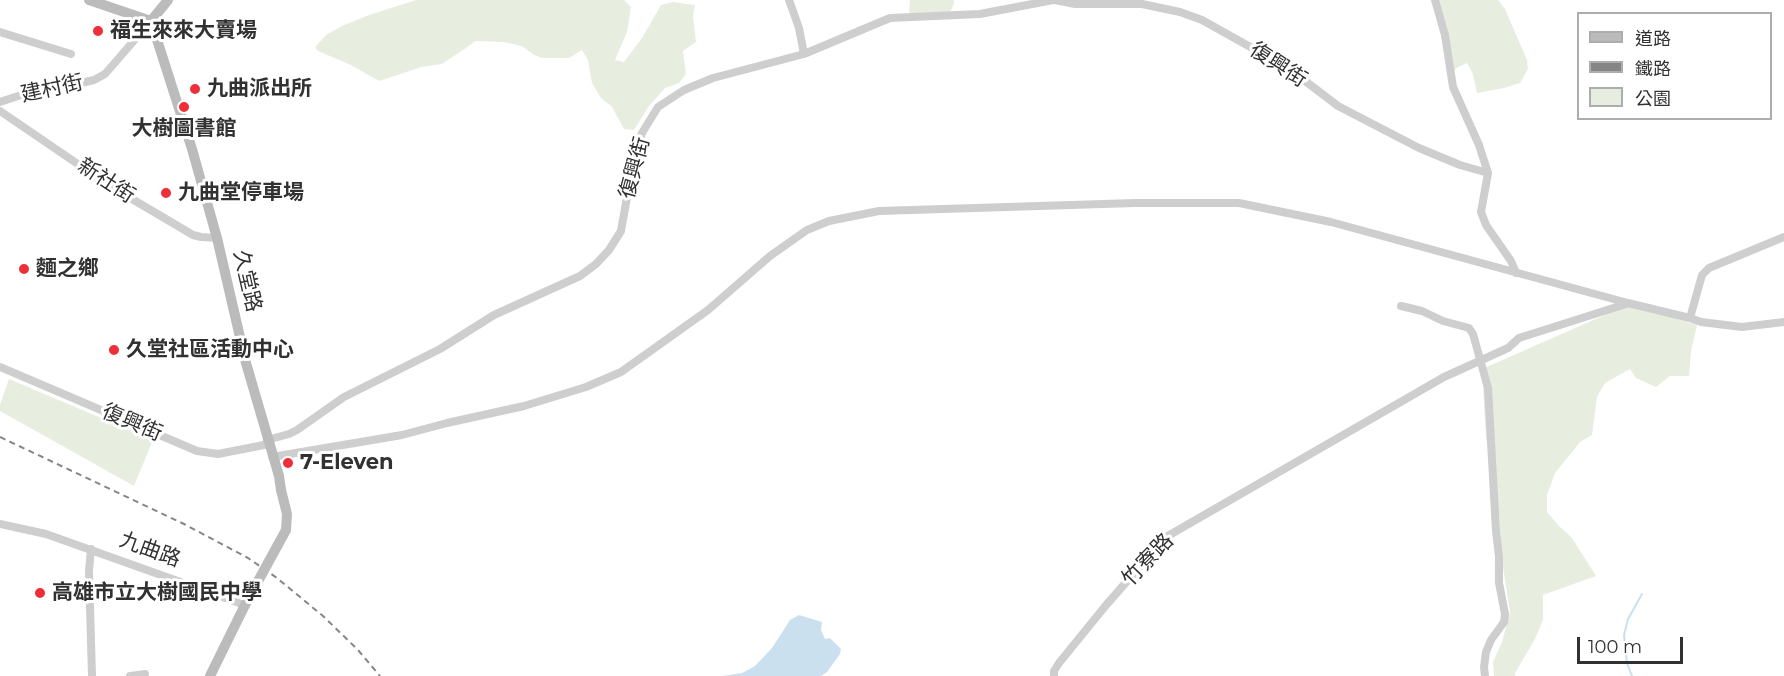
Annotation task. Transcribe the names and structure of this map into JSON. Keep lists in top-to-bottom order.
{
  "streets": {
    "street": [
      "復興街",
      "建村街",
      "新社街",
      "久堂路",
      "九曲路",
      "竹寮路"
    ]
  },
  "crossings": [
    ["復興街", "久堂路"],
    ["建村街", "久堂路"],
    ["新社街", "久堂路"],
    ["久堂路", "九曲路"]
  ],
  "places": [
    "福生來來大賣場",
    "九曲派出所",
    "大樹圖書館",
    "九曲堂停車場",
    "麵之鄉",
    "久堂社區活動中心",
    "7-Eleven",
    "高雄市立大樹國民中學"
  ],
  "legend": ["道路", "鐵路", "公園"],
  "scale_bar": "100 m"
}
